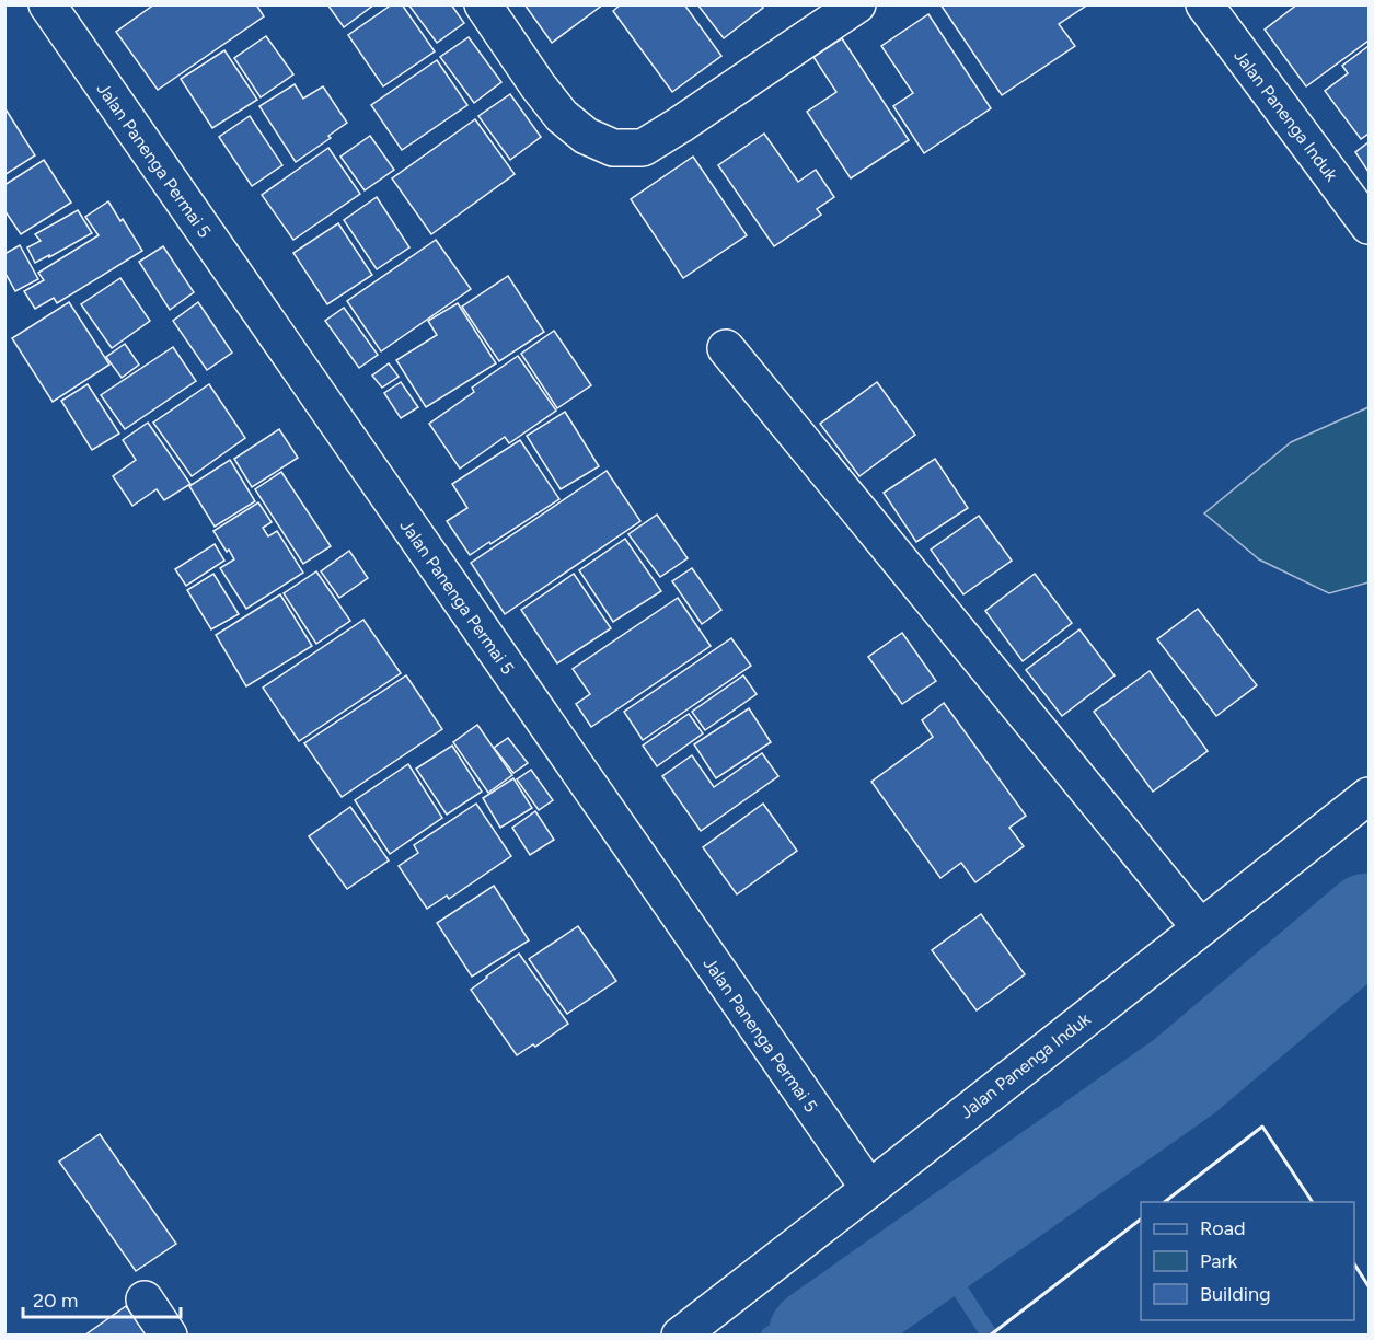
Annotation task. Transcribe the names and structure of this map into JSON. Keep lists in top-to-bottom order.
{
  "streets": {
    "street": ["Jalan Panenga Induk", "Jalan Panenga Permai 5"]
  },
  "crossings": [
    ["Jalan Panenga Induk", "Jalan Panenga Permai 5"]
  ],
  "legend": ["Road", "Park", "Building"],
  "scale_bar": "20 m"
}
